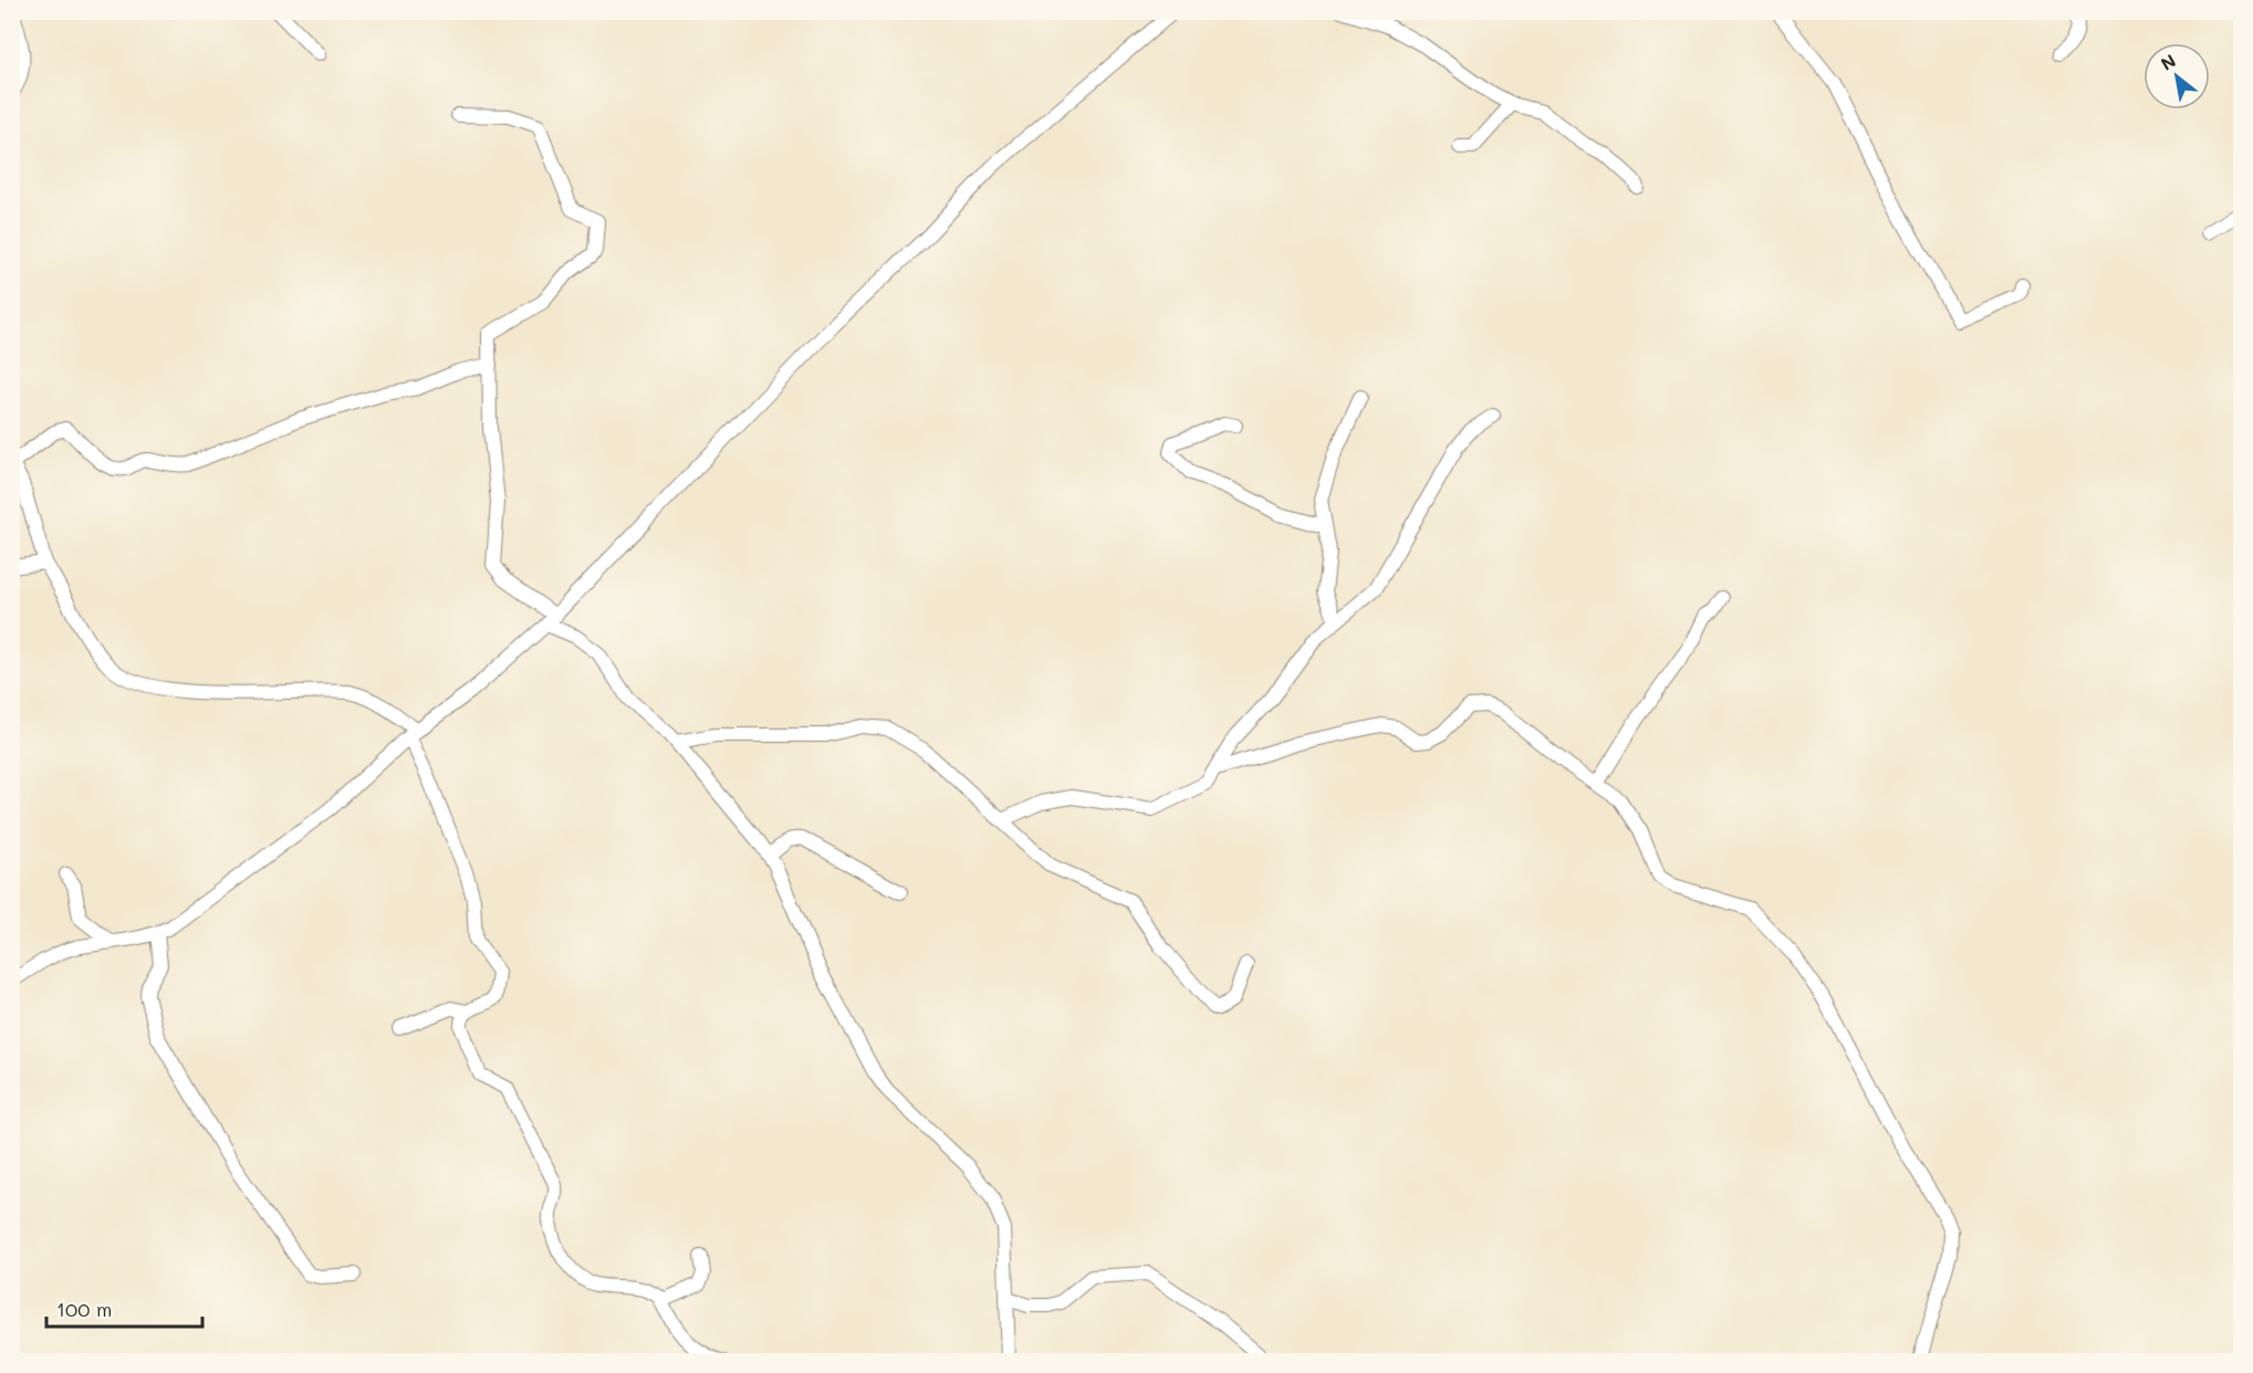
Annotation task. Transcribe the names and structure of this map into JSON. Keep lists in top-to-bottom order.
{
  "scale_bar": "100 m",
  "north": "top left"
}
